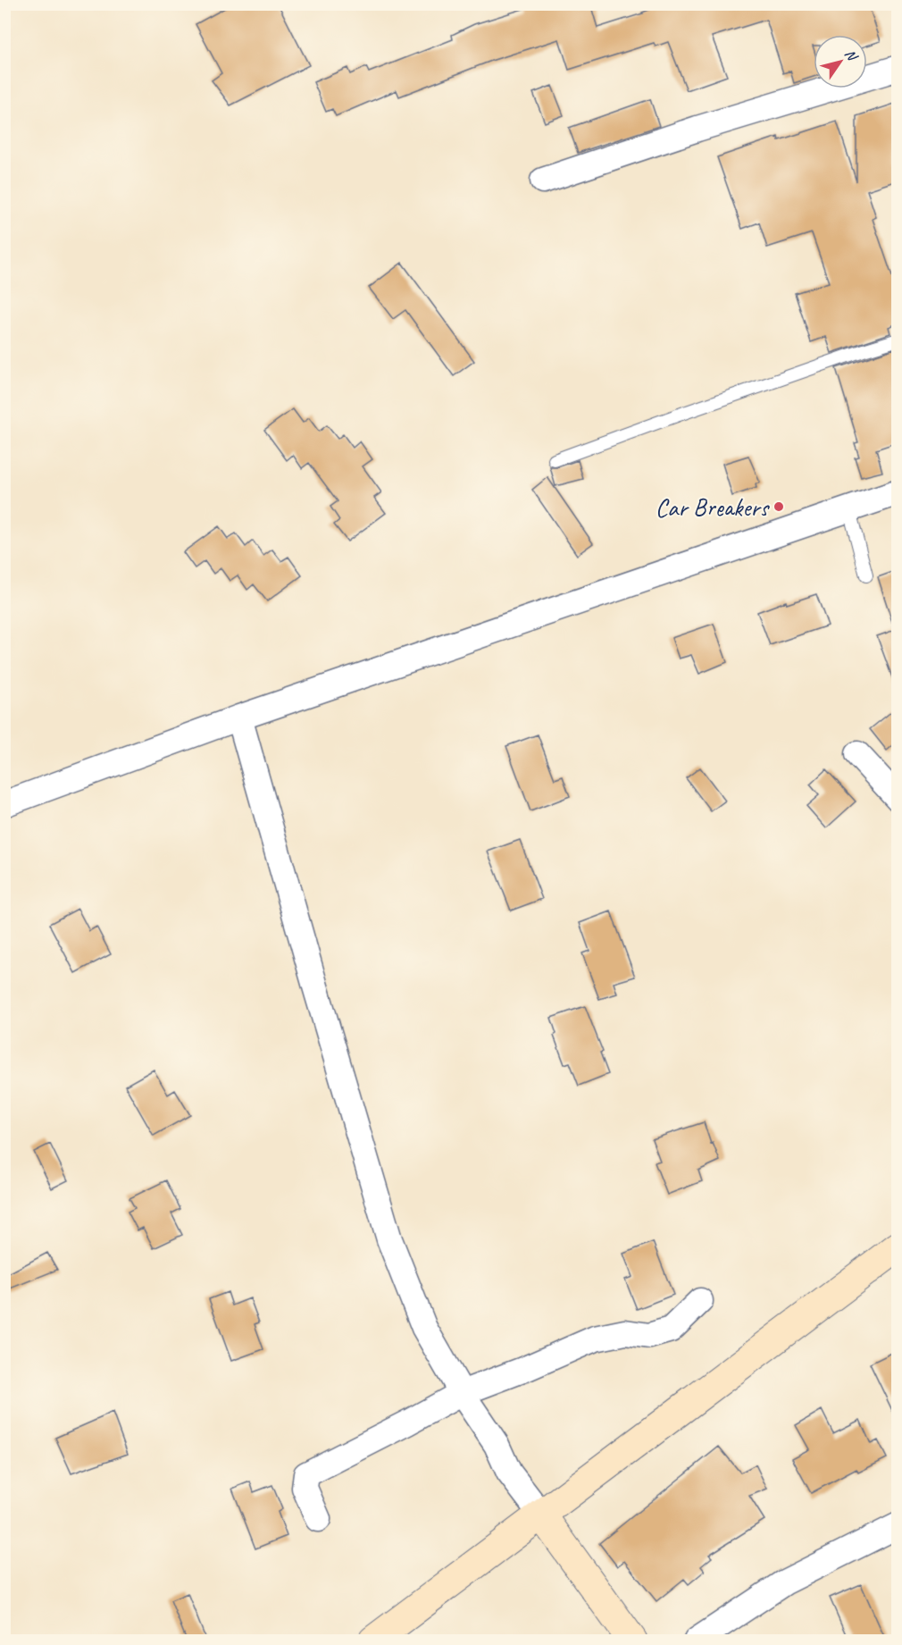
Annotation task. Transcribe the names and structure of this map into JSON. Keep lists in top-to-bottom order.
{
  "places": ["Car Breakers"],
  "north": "top right"
}
